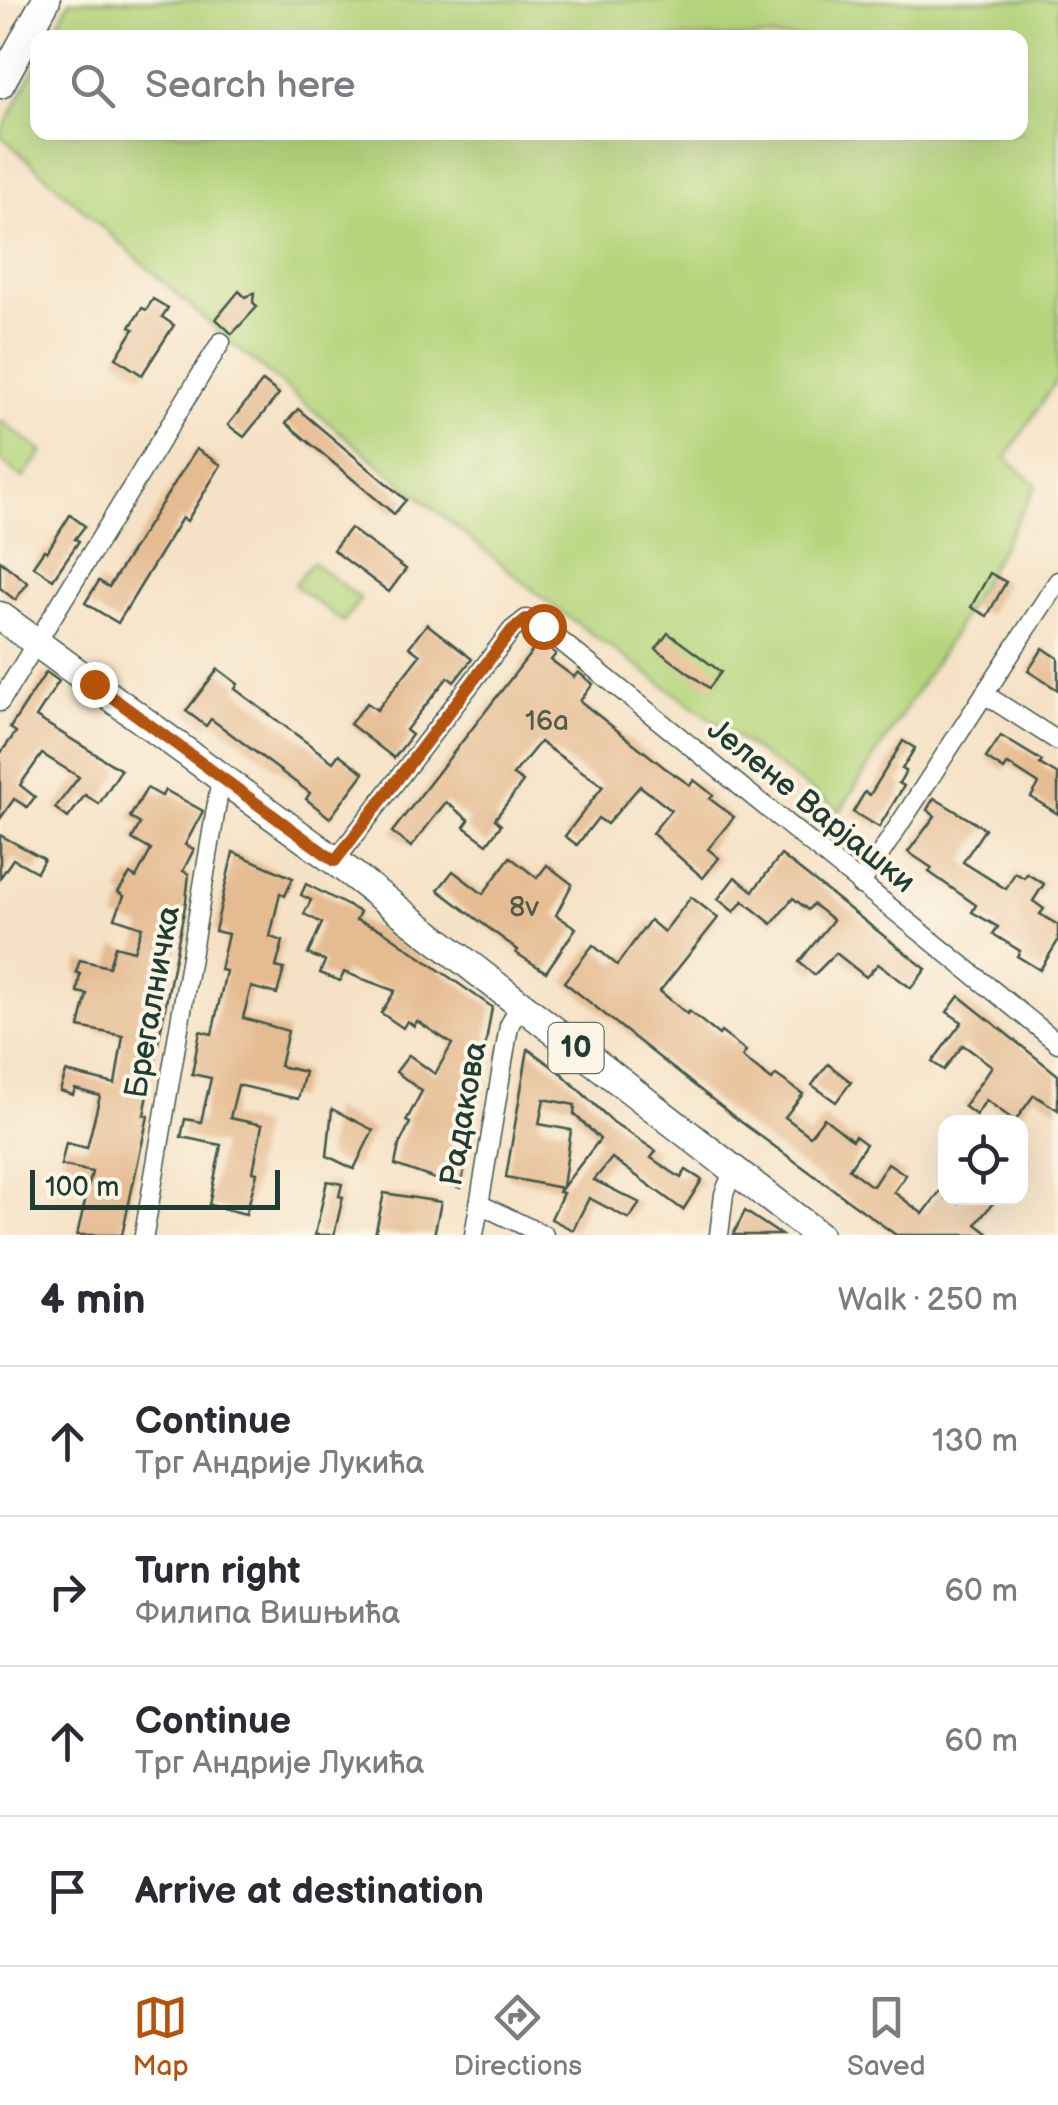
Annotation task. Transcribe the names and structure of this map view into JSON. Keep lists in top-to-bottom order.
{
  "streets": {
    "main road": ["10"],
    "street": ["Јелене Варјашки", "Брегалничка", "Радакова"]
  },
  "crossings": [
    ["Јелене Варјашки", "10"],
    ["Брегалничка", "10"],
    ["10", "Радакова"]
  ],
  "house_numbers": ["16a", "8v"],
  "scale_bar": "100 m",
  "page": {
    "search": "Search here",
    "scale": "100 m",
    "heading": ["4 min", "Walk · 250 m"],
    "list": [
      ["Continue", "Трг Андрије Лукића", "130 m"],
      ["Turn right", "Филипа Вишњића", "60 m"],
      ["Continue", "Трг Андрије Лукића", "60 m"],
      "Arrive at destination"
    ],
    "nav": ["Map", "Directions", "Saved"]
  }
}
